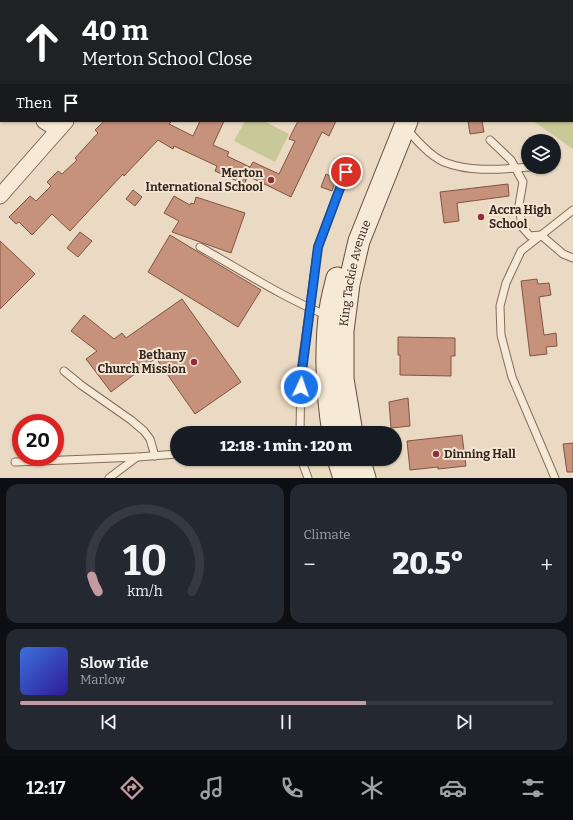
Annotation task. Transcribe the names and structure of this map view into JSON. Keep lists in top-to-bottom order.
{
  "streets": {
    "main road": ["King Tackie Avenue"]
  },
  "places": [
    "Merton International School",
    "Accra High School",
    "Bethany Church Mission",
    "Dinning Hall"
  ],
  "page": {
    "turn": ["40 m", "Merton School Close"],
    "then": "Then",
    "limit": "20",
    "trip": "12:18 · 1 min · 120 m",
    "tile": "Climate",
    "heat": ["−", "20.5°", "+"],
    "song": ["Slow Tide", "Marlow"],
    "tabs": "12:17",
    "gauge": ["10", "km/h"]
  }
}
